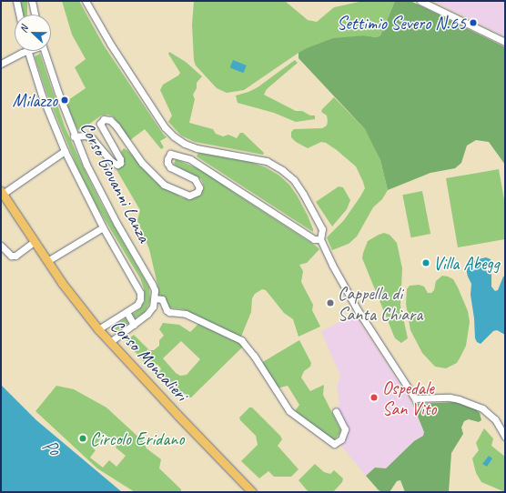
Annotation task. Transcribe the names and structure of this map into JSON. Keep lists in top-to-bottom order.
{
  "streets": {
    "main road": ["Corso Moncalieri"],
    "street": ["Corso Giovanni Lanza"]
  },
  "crossings": [
    ["Corso Giovanni Lanza", "Corso Moncalieri"]
  ],
  "water": ["Po"],
  "places": [
    "Settimio Severo N.65",
    "Milazzo",
    "Villa Abegg",
    "Cappella di Santa Chiara",
    "Ospedale San Vito",
    "Circolo Eridano"
  ],
  "north": "left"
}
